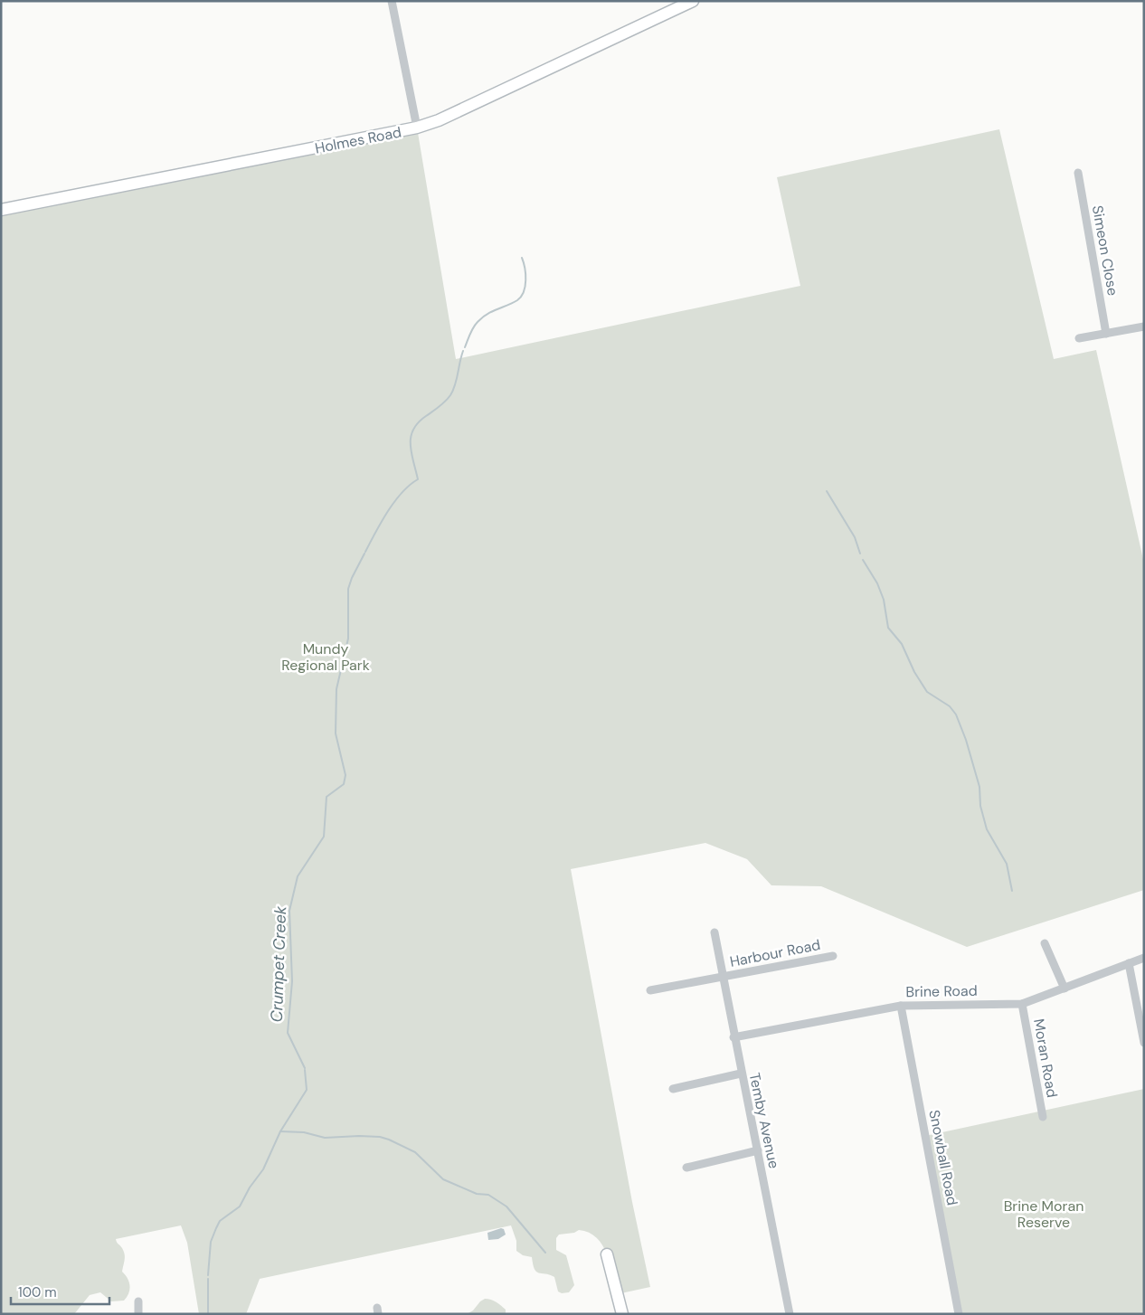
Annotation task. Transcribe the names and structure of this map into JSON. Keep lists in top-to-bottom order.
{
  "streets": {
    "street": [
      "Holmes Road",
      "Simeon Close",
      "Harbour Road",
      "Brine Road",
      "Moran Road",
      "Temby Avenue",
      "Snowball Road"
    ]
  },
  "crossings": [
    ["Harbour Road", "Temby Avenue"],
    ["Brine Road", "Moran Road"],
    ["Brine Road", "Temby Avenue"],
    ["Brine Road", "Snowball Road"]
  ],
  "water": ["Crumpet Creek"],
  "parks": ["Mundy Regional Park", "Brine Moran Reserve"],
  "scale_bar": "100 m"
}
